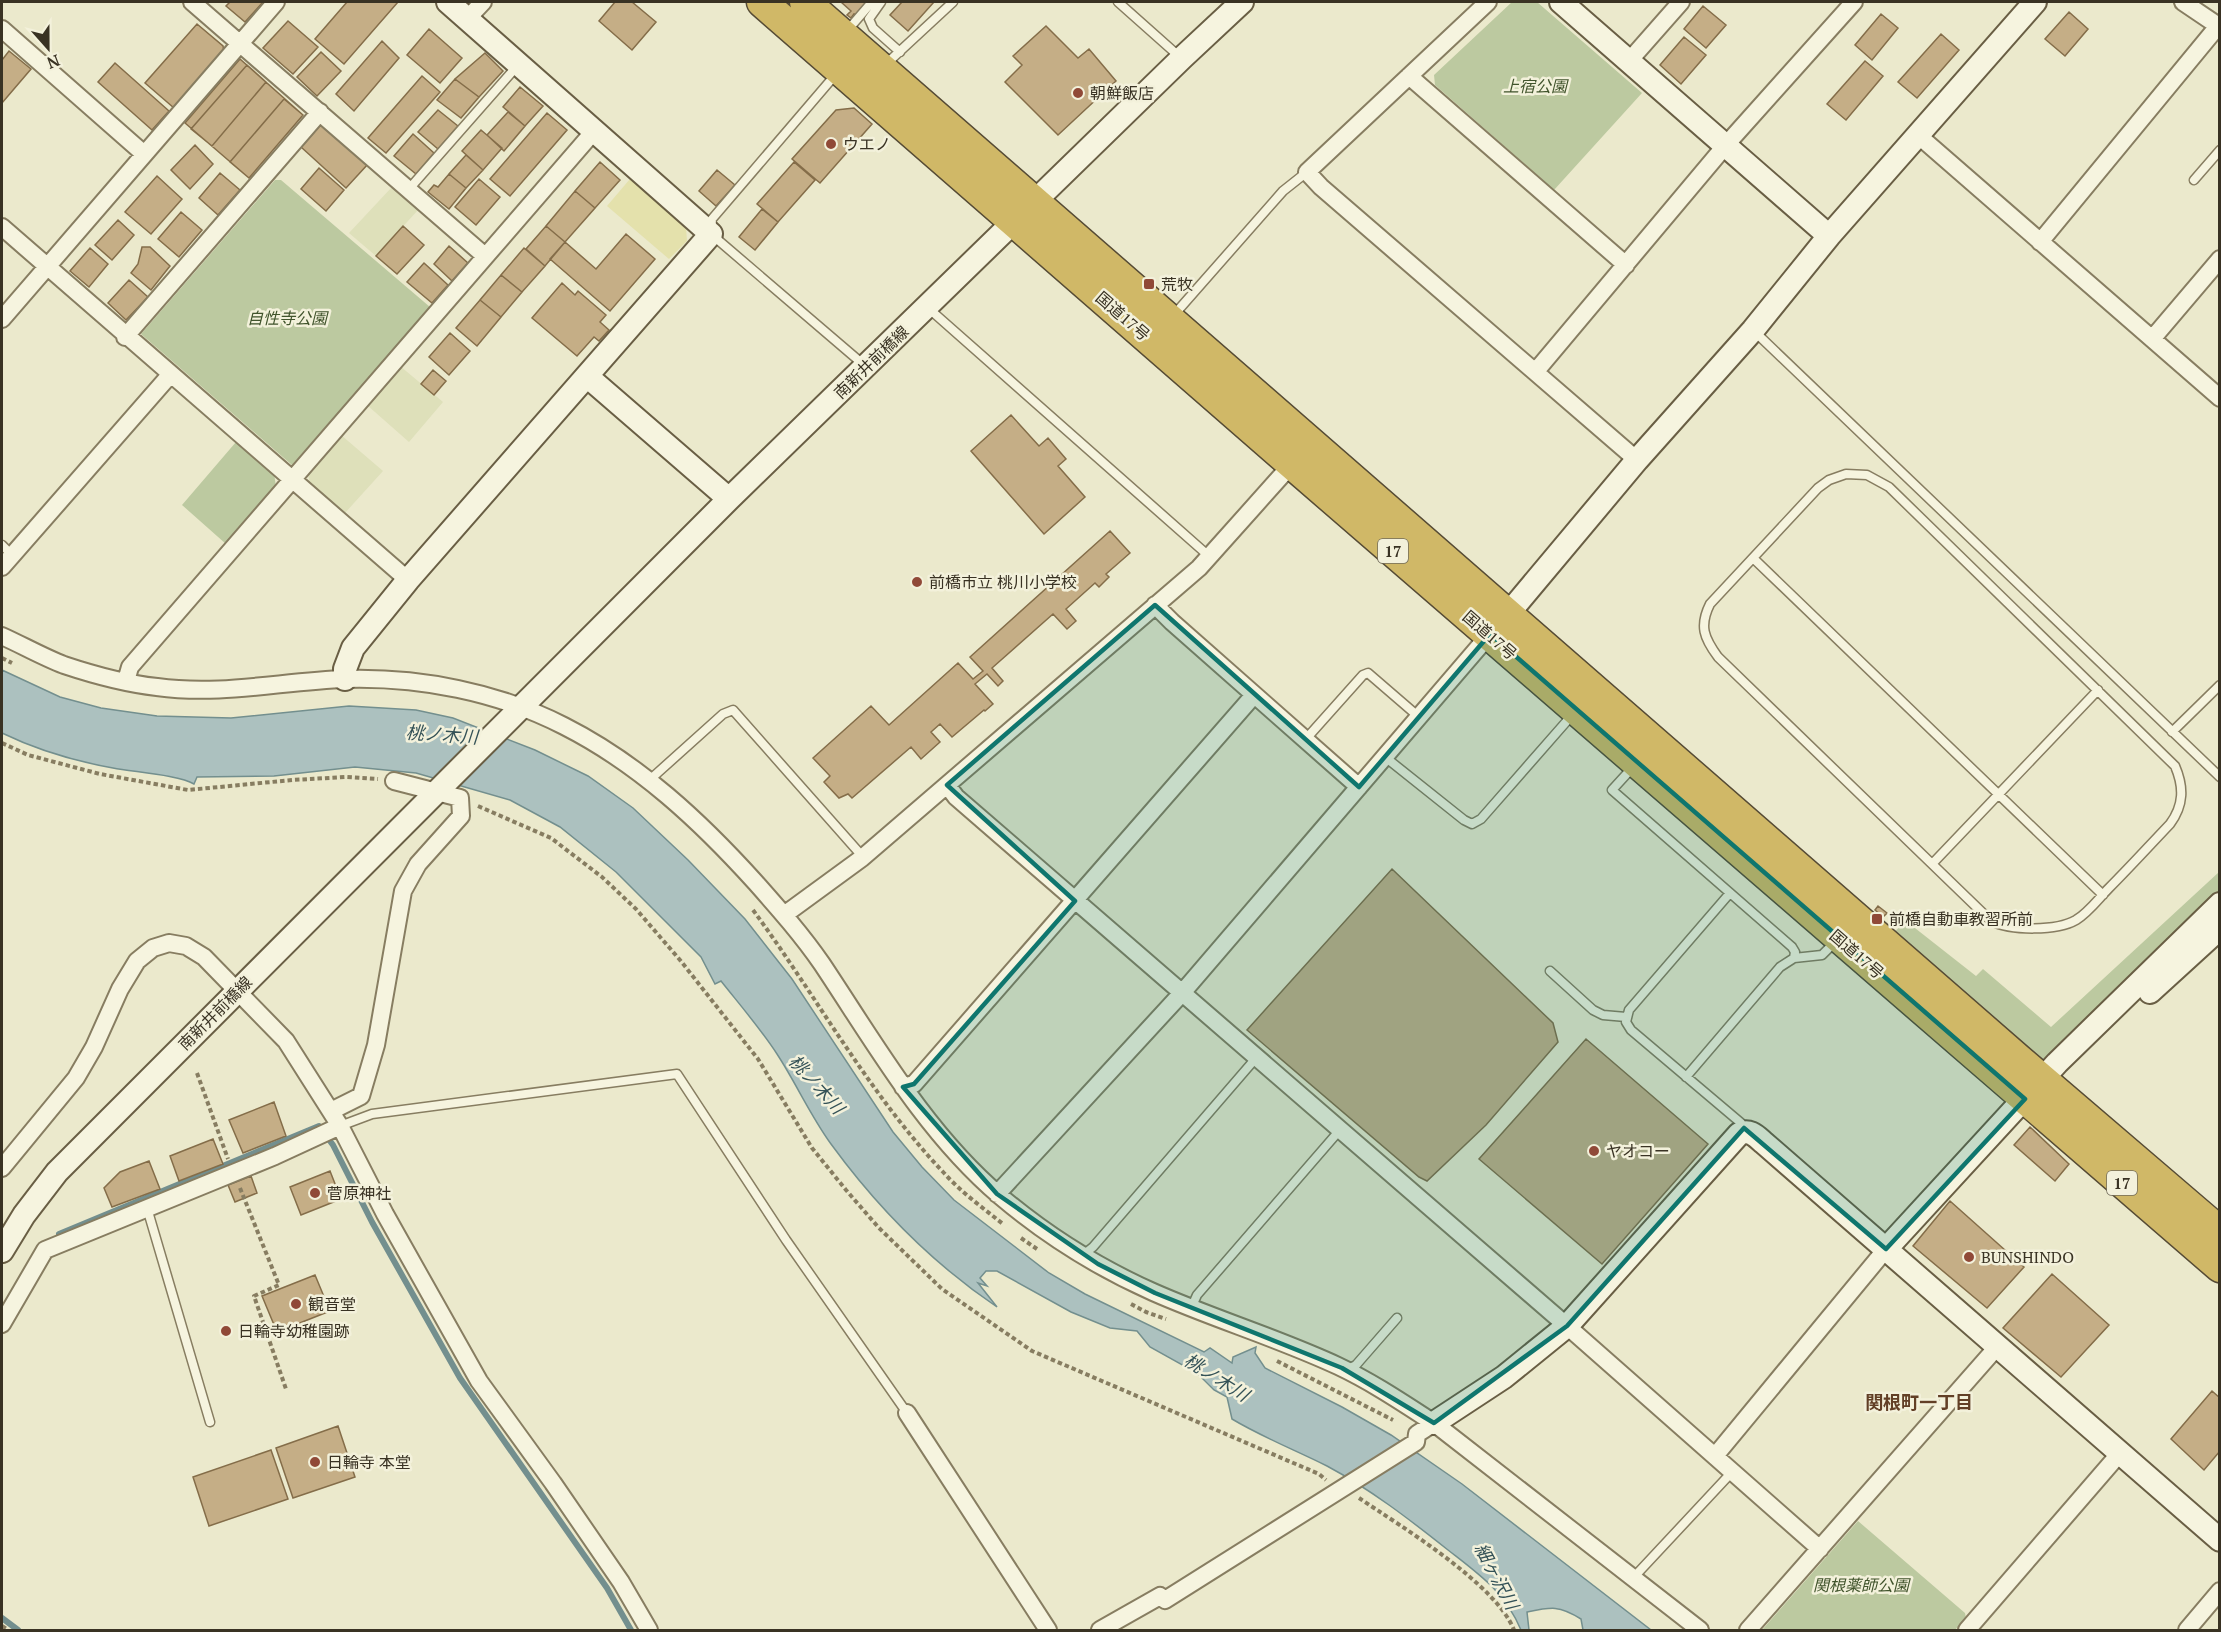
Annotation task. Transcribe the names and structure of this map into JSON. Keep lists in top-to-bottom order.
{
  "streets": {
    "highway": ["国道17号", "17"],
    "street": ["南新井前橋線"]
  },
  "crossings": [
    ["国道17号", "南新井前橋線"]
  ],
  "districts": ["関根町一丁目"],
  "water": ["桃ノ木川", "細ヶ沢川"],
  "parks": ["上宿公園", "自性寺公園", "関根薬師公園"],
  "places": {
    "other": [
      "朝鮮飯店",
      "ウエノ",
      "前橋市立 桃川小学校",
      "ヤオコー",
      "菅原神社",
      "BUNSHINDO",
      "観音堂",
      "日輪寺幼稚園跡",
      "日輪寺 本堂"
    ],
    "transit": ["荒牧", "前橋自動車教習所前"]
  },
  "north": "bottom"
}
